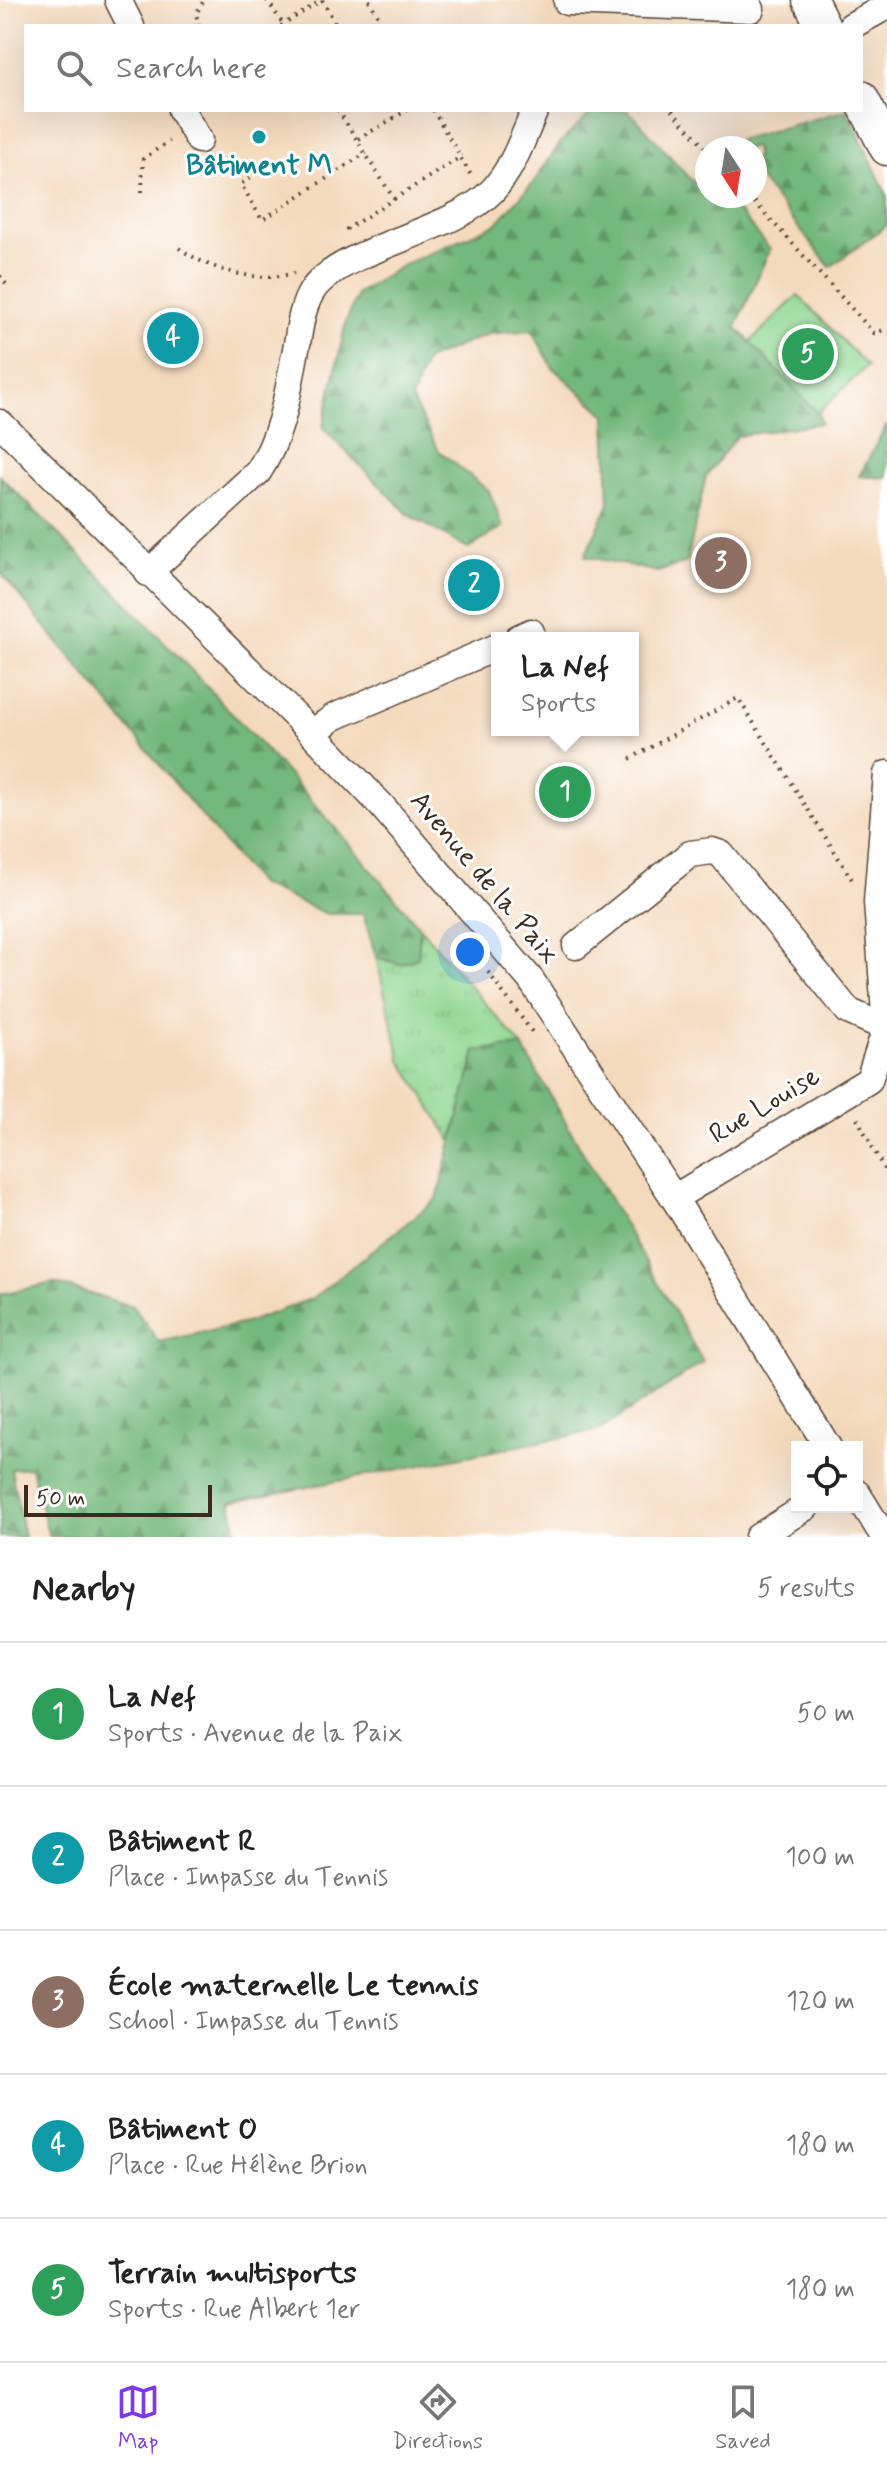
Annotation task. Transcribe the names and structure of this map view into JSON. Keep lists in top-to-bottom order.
{
  "streets": {
    "street": ["Avenue de la Paix", "Rue Louise"]
  },
  "crossings": [
    ["Avenue de la Paix", "Rue Louise"]
  ],
  "places": ["Bâtiment M"],
  "scale_bar": "50 m",
  "north": "bottom",
  "page": {
    "search": "Search here",
    "pins": [
      "4",
      "5",
      "3",
      "2",
      "1"
    ],
    "popup": ["La Nef", "Sports"],
    "scale": "50 m",
    "heading": ["Nearby", "5 results"],
    "list": [
      {
        "mark": "1",
        "name": "La Nef",
        "note": "Sports · Avenue de la Paix",
        "value": "50 m"
      },
      {
        "mark": "2",
        "name": "Bâtiment R",
        "note": "Place · Impasse du Tennis",
        "value": "100 m"
      },
      {
        "mark": "3",
        "name": "École maternelle Le tennis",
        "note": "School · Impasse du Tennis",
        "value": "120 m"
      },
      {
        "mark": "4",
        "name": "Bâtiment O",
        "note": "Place · Rue Hélène Brion",
        "value": "180 m"
      },
      {
        "mark": "5",
        "name": "Terrain multisports",
        "note": "Sports · Rue Albert 1er",
        "value": "180 m"
      }
    ],
    "nav": ["Map", "Directions", "Saved"]
  }
}
